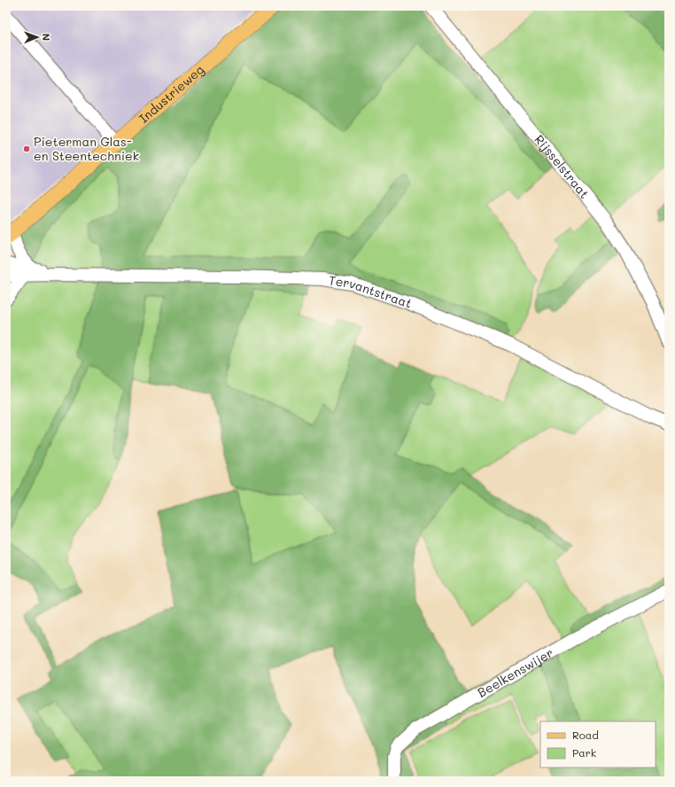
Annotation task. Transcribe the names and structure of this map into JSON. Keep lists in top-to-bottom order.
{
  "streets": {
    "main road": ["Industrieweg"],
    "street": ["Rijsselstraat", "Tervantstraat", "Beelkenswijer"]
  },
  "places": ["Pieterman Glas- en Steentechniek"],
  "legend": ["Road", "Park"],
  "north": "right"
}
